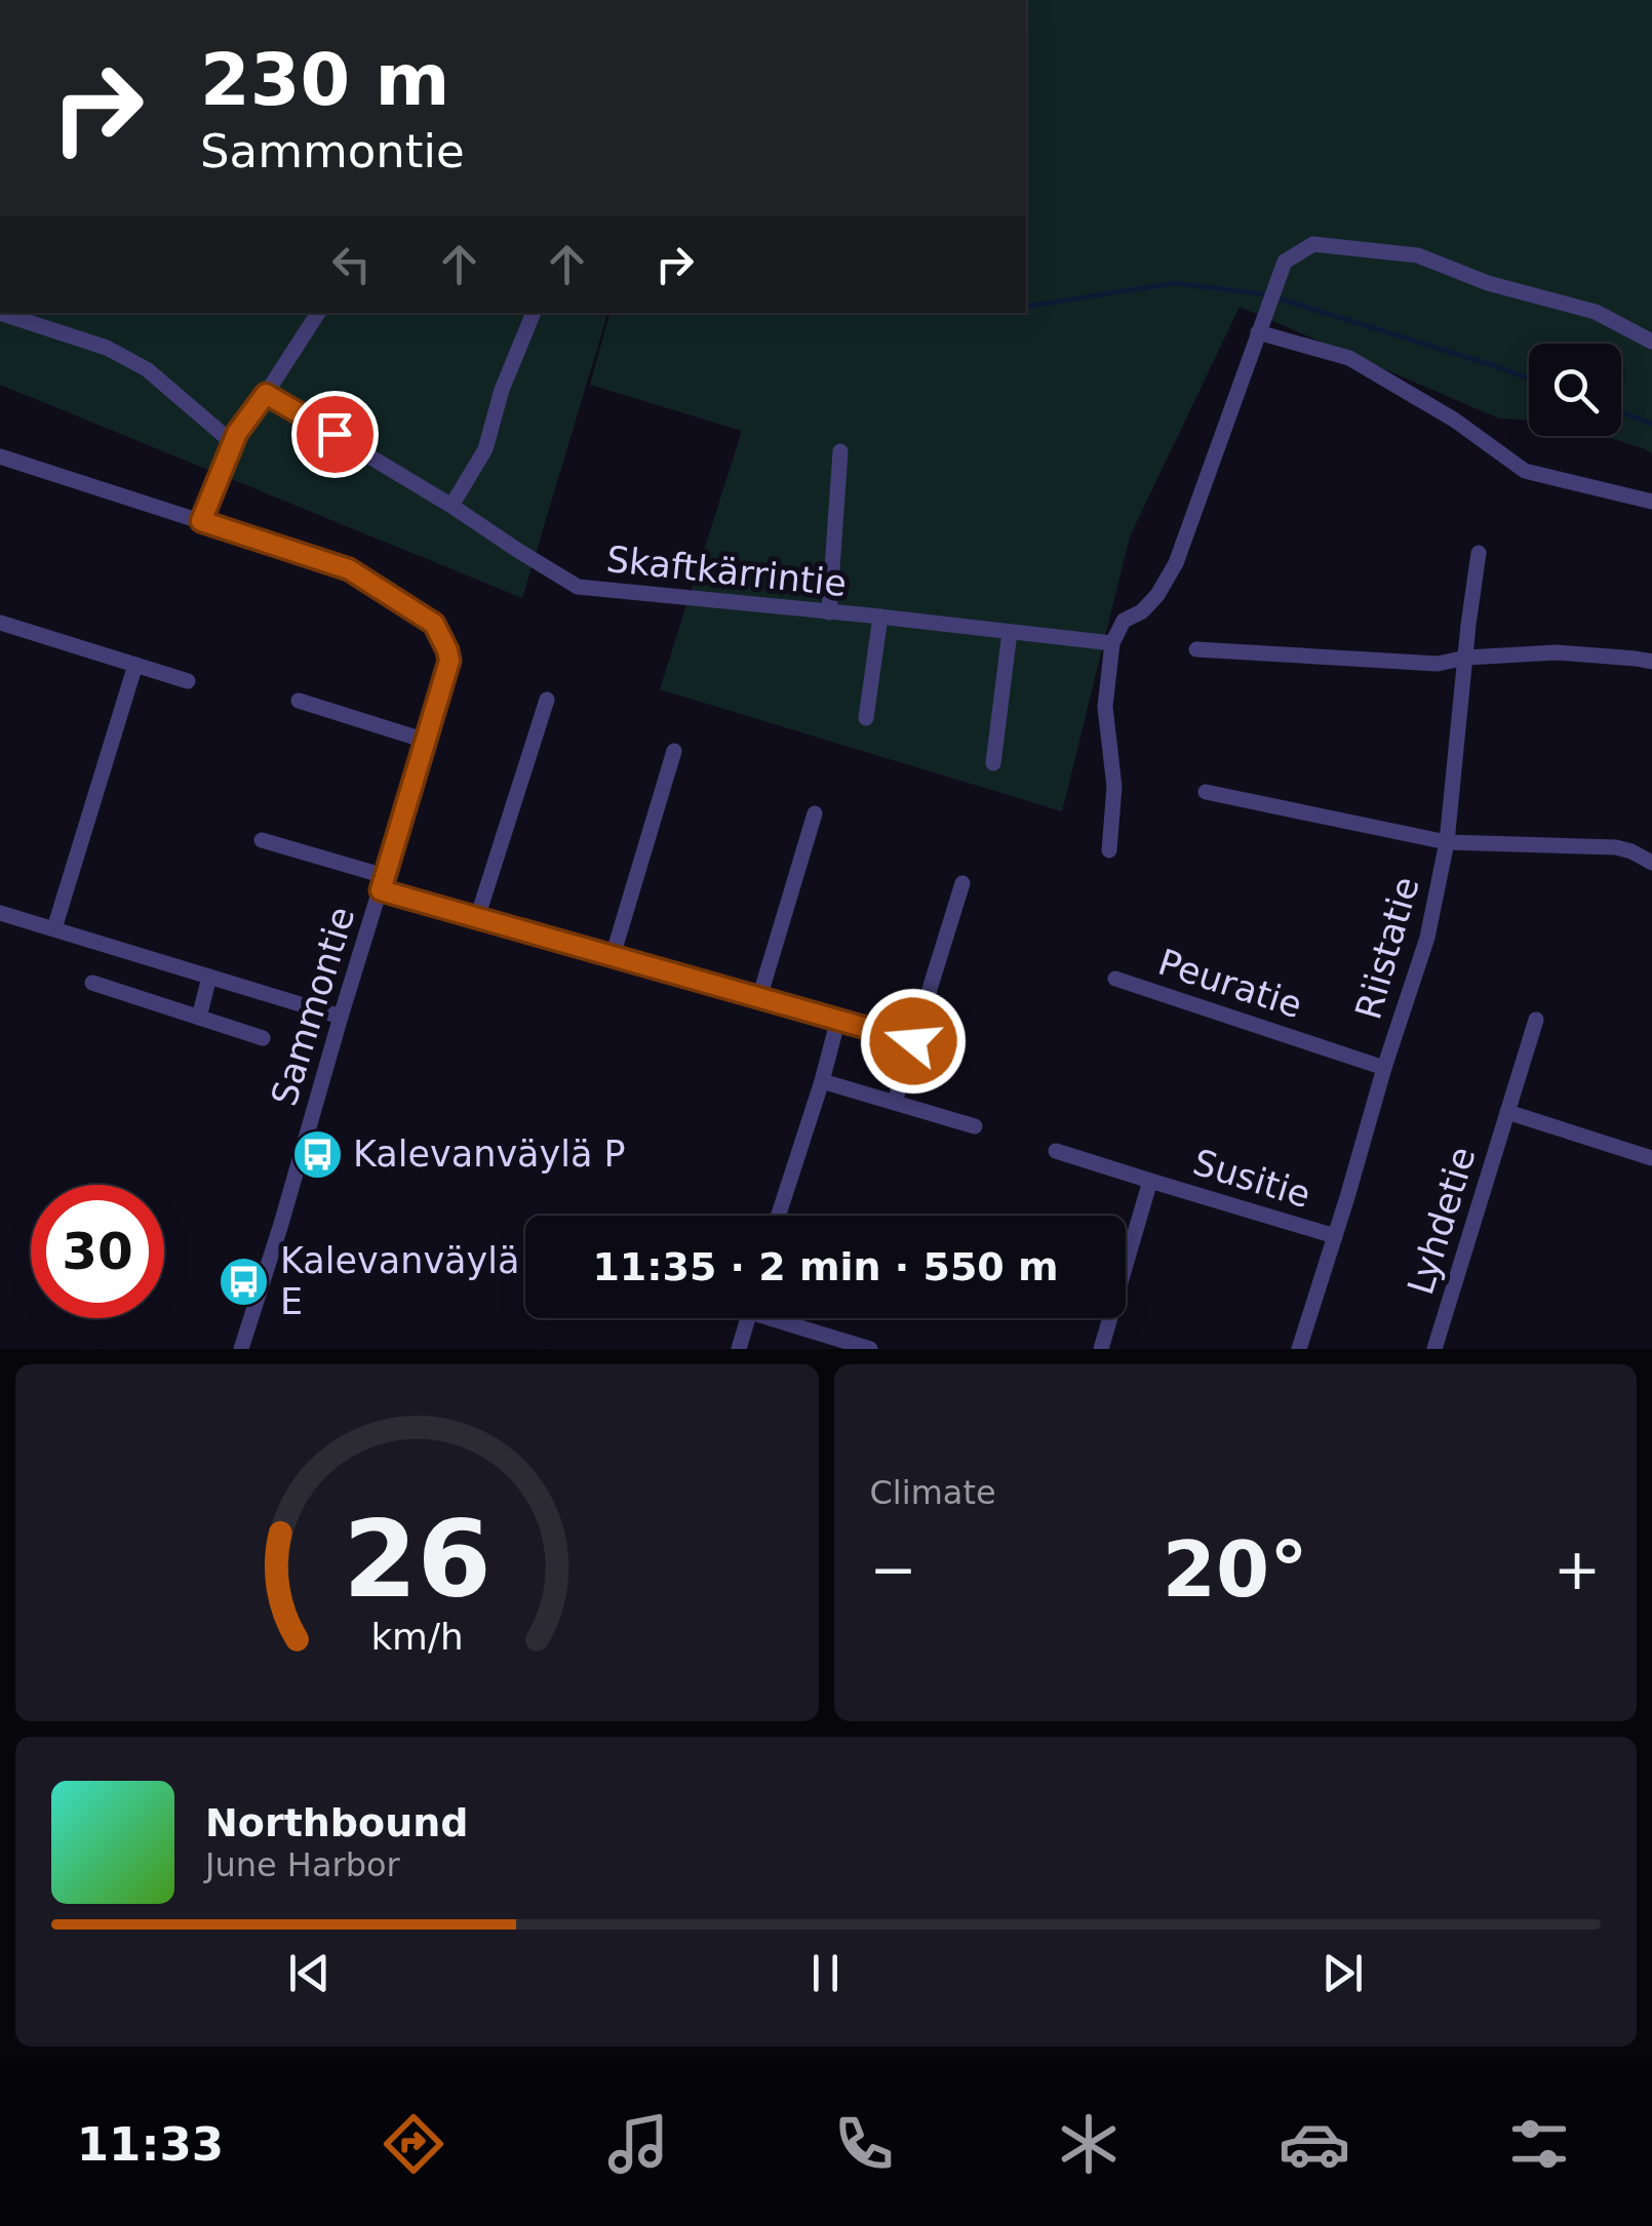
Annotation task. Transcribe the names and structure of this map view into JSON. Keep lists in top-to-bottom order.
{
  "streets": {
    "street": [
      "Skaftkärrintie",
      "Riistatie",
      "Peuratie",
      "Sammontie",
      "Susitie",
      "Lyhdetie"
    ]
  },
  "crossings": [
    ["Riistatie", "Peuratie"],
    ["Riistatie", "Susitie"]
  ],
  "places": {
    "bus stop": ["Kalevanväylä P", "Kalevanväylä E"]
  },
  "page": {
    "turn": ["230 m", "Sammontie"],
    "limit": "30",
    "trip": "11:35 · 2 min · 550 m",
    "tile": "Climate",
    "heat": ["−", "20°", "+"],
    "song": ["Northbound", "June Harbor"],
    "tabs": "11:33",
    "gauge": ["26", "km/h"]
  }
}
